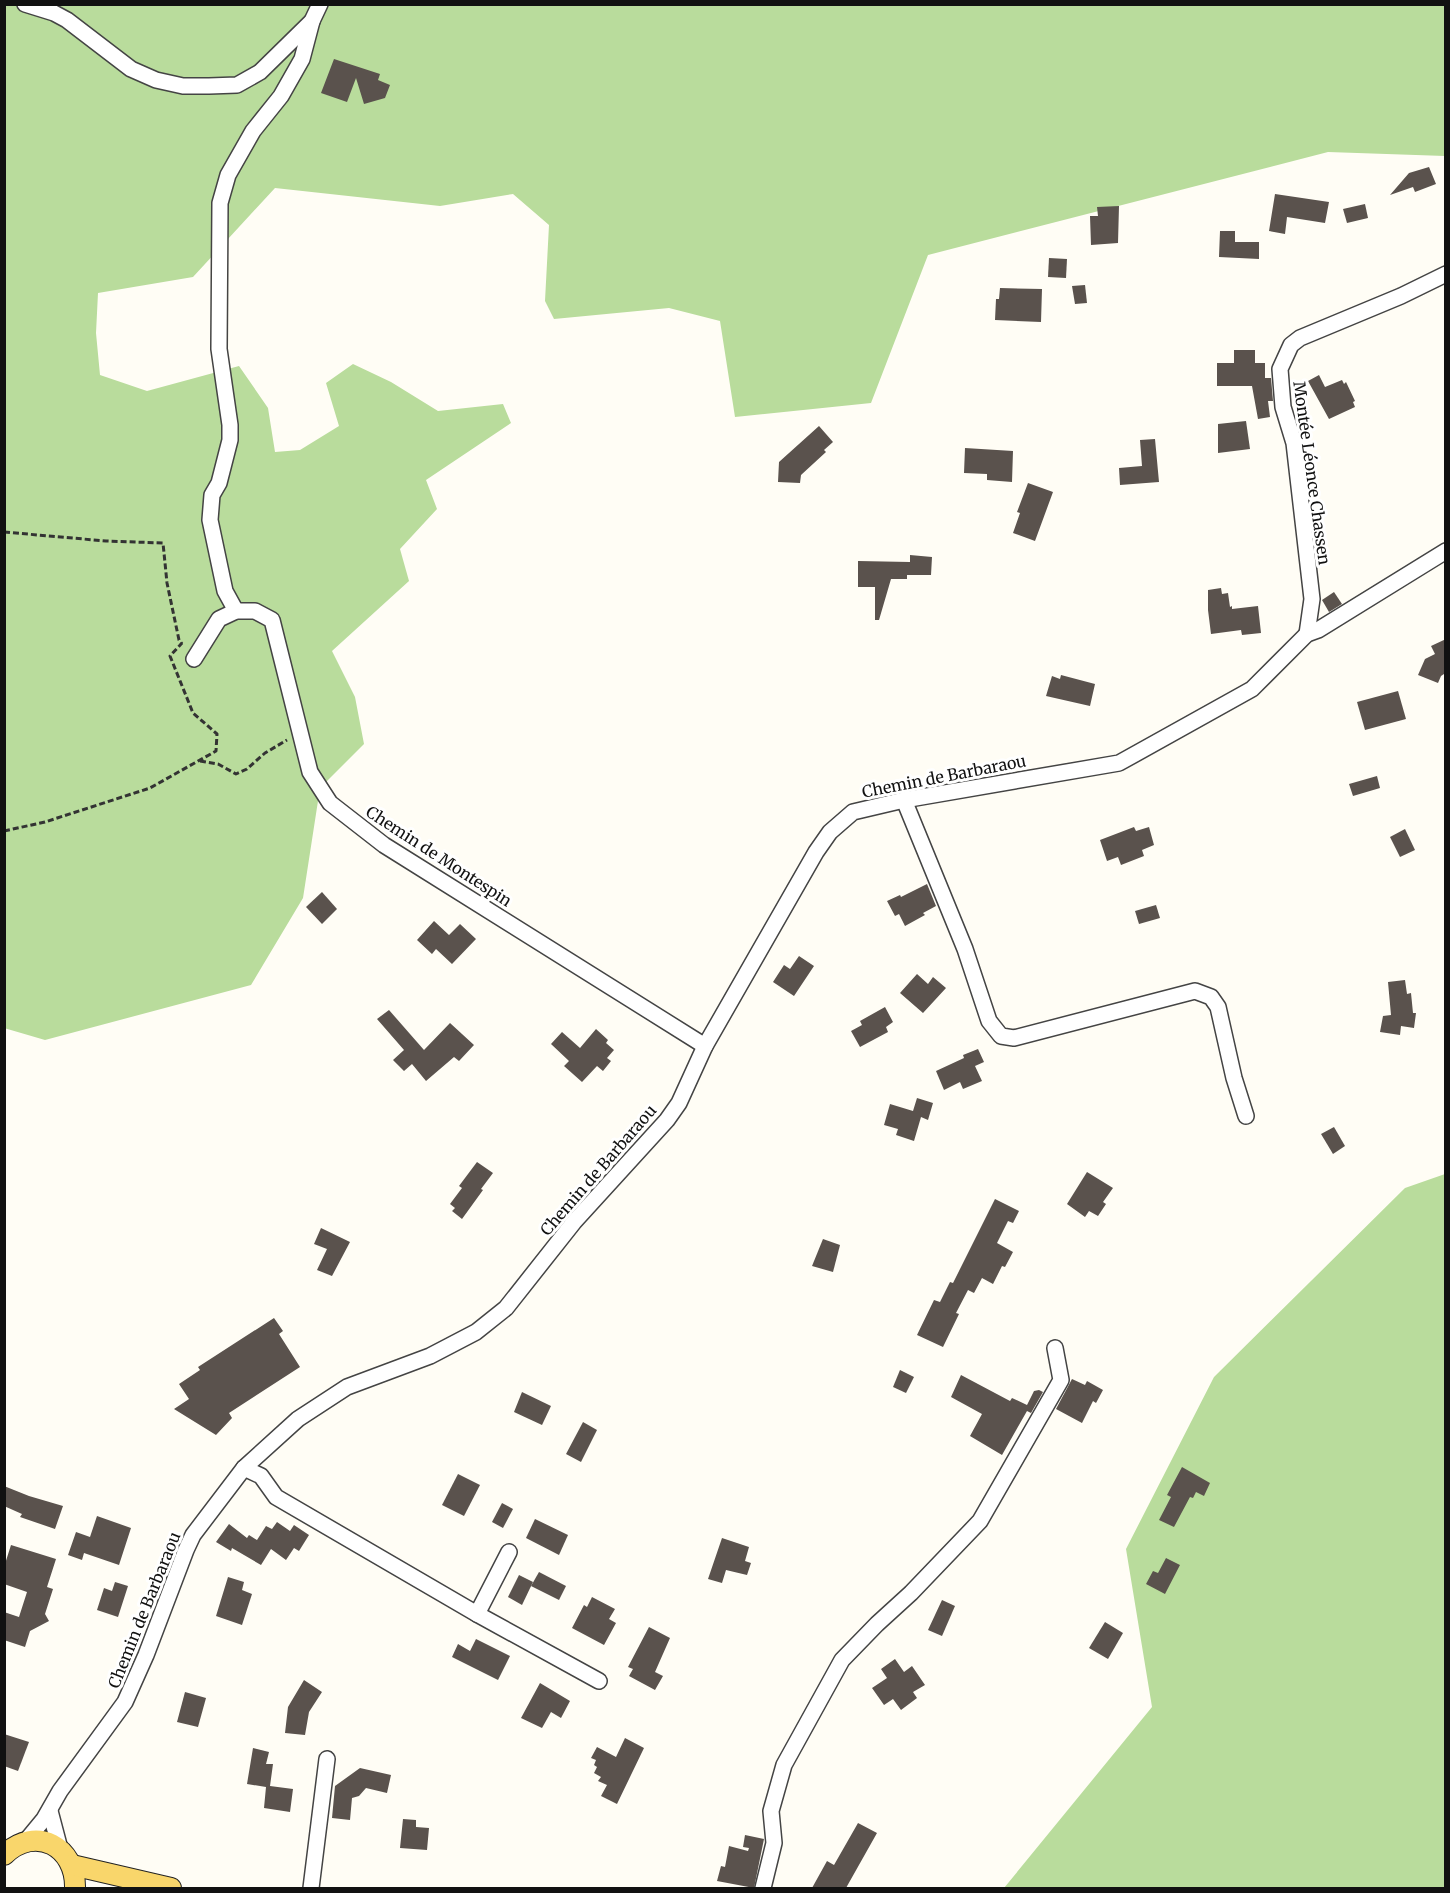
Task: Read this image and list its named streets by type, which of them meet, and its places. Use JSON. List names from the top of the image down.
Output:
{
  "streets": {
    "street": ["Montée Léonce Chassen", "Chemin de Barbaraou", "Chemin de Montespin"]
  },
  "crossings": [
    ["Montée Léonce Chassen", "Chemin de Barbaraou"],
    ["Chemin de Barbaraou", "Chemin de Montespin"]
  ]
}
